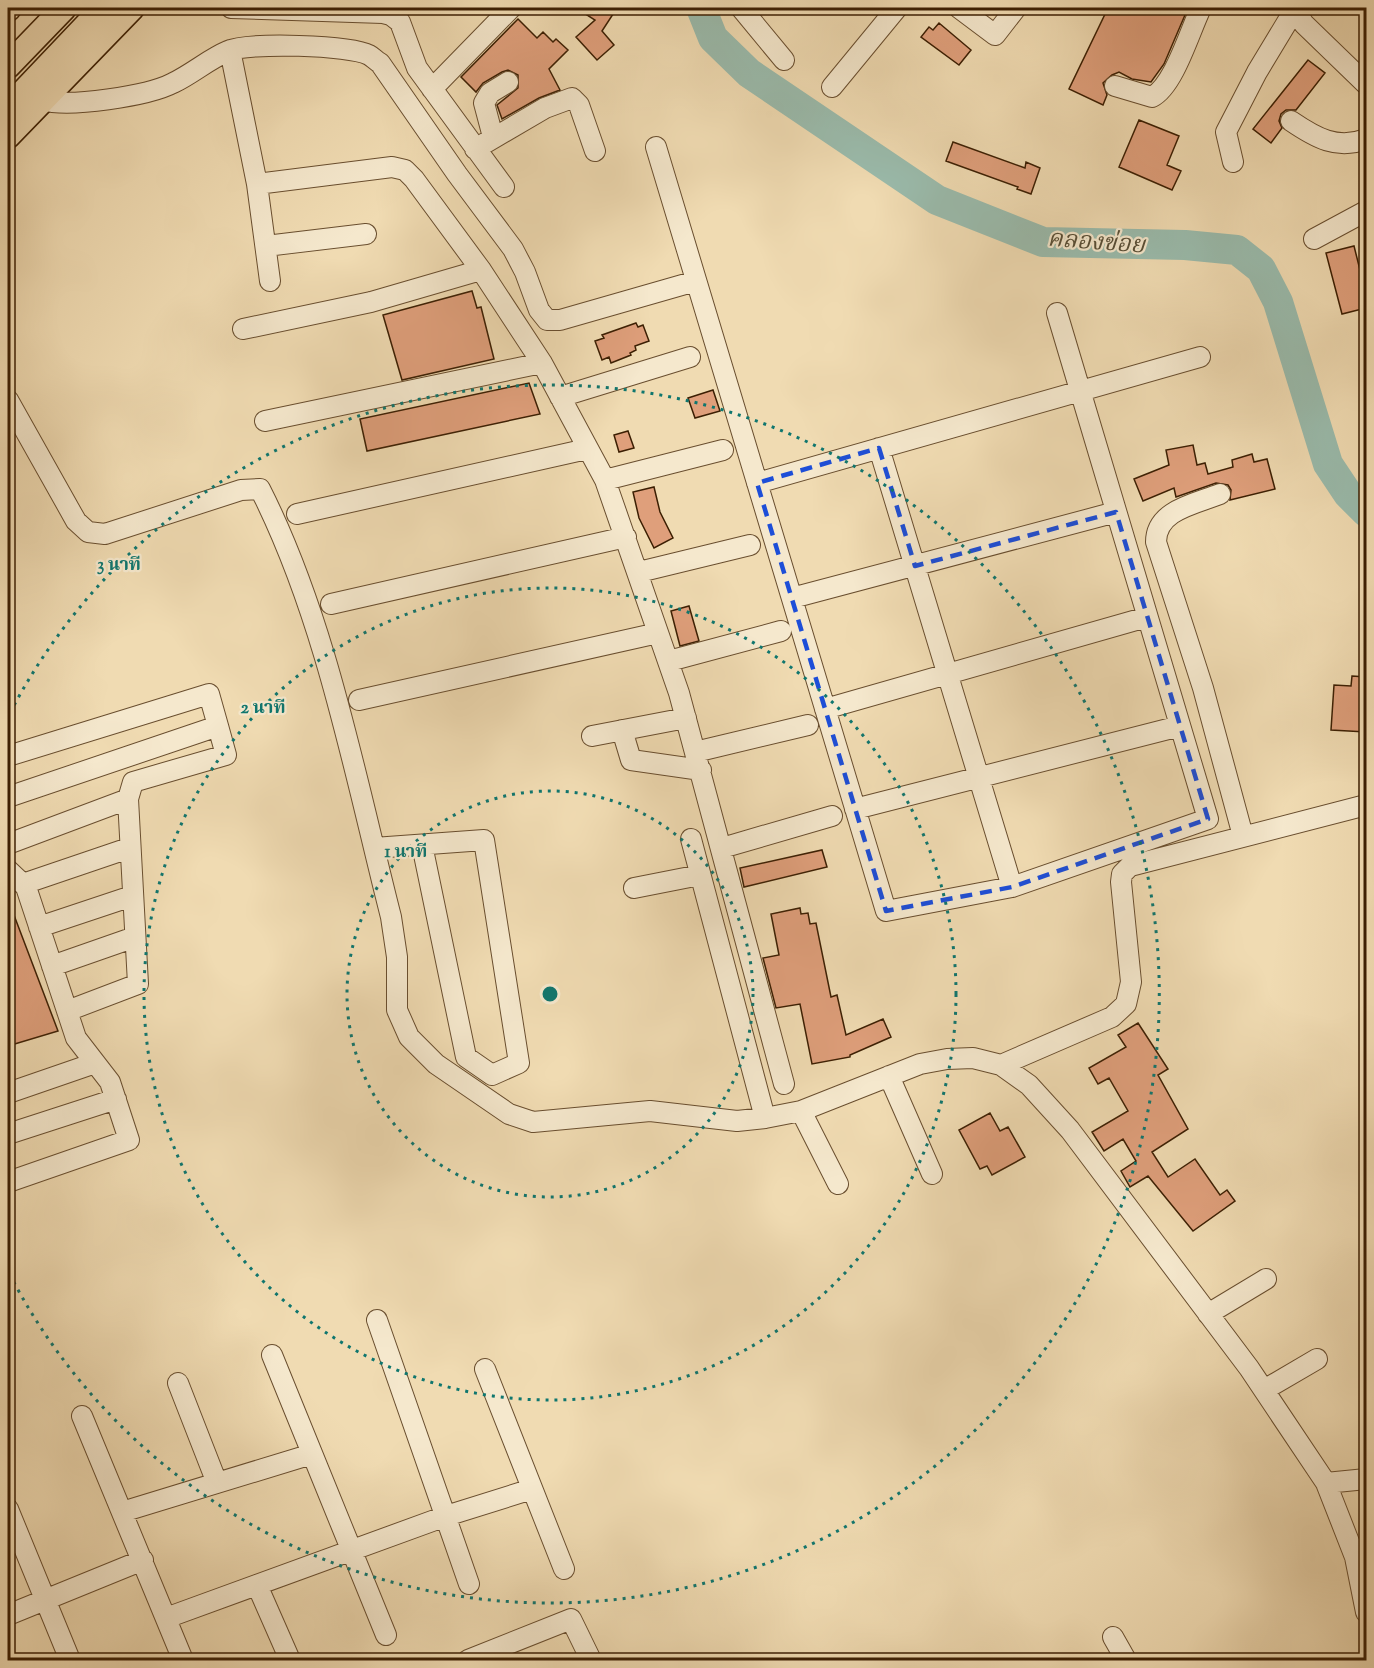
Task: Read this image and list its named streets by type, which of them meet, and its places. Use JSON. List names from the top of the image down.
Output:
{
  "water": ["คลองข่อย"],
  "rings": ["3 นาที", "2 นาที", "1 นาที"]
}
